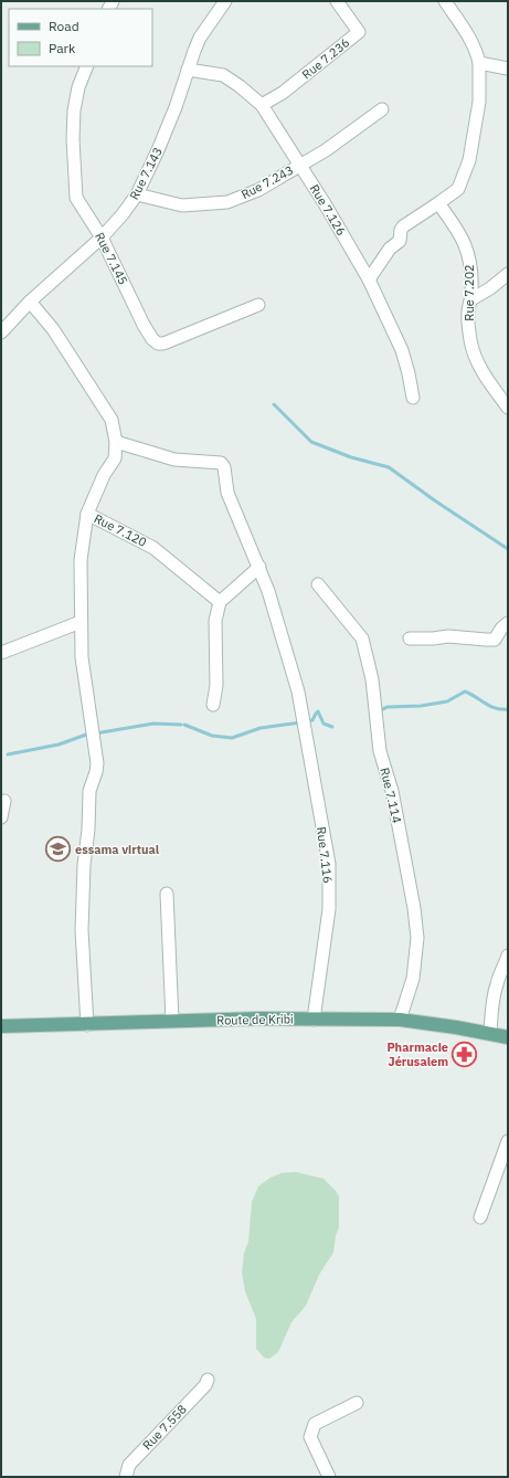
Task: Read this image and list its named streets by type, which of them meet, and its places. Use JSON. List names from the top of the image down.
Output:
{
  "streets": {
    "main road": ["Route de Kribi"],
    "street": [
      "Rue 7.236",
      "Rue 7.143",
      "Rue 7.243",
      "Rue 7.126",
      "Rue 7.145",
      "Rue 7.202",
      "Rue 7.120",
      "Rue 7.114",
      "Rue 7.116",
      "Rue 7.558"
    ]
  },
  "crossings": [
    ["Rue 7.236", "Rue 7.126"],
    ["Rue 7.143", "Rue 7.243"],
    ["Rue 7.143", "Rue 7.126"],
    ["Rue 7.143", "Rue 7.145"],
    ["Rue 7.143", "Rue 7.120"],
    ["Rue 7.243", "Rue 7.126"],
    ["Rue 7.120", "Rue 7.116"],
    ["Rue 7.114", "Route de Kribi"],
    ["Rue 7.116", "Route de Kribi"]
  ],
  "places": {
    "school or university": ["essama virtual"],
    "pharmacy": ["Pharmacie Jérusalem"]
  },
  "legend": ["Road", "Park"]
}
